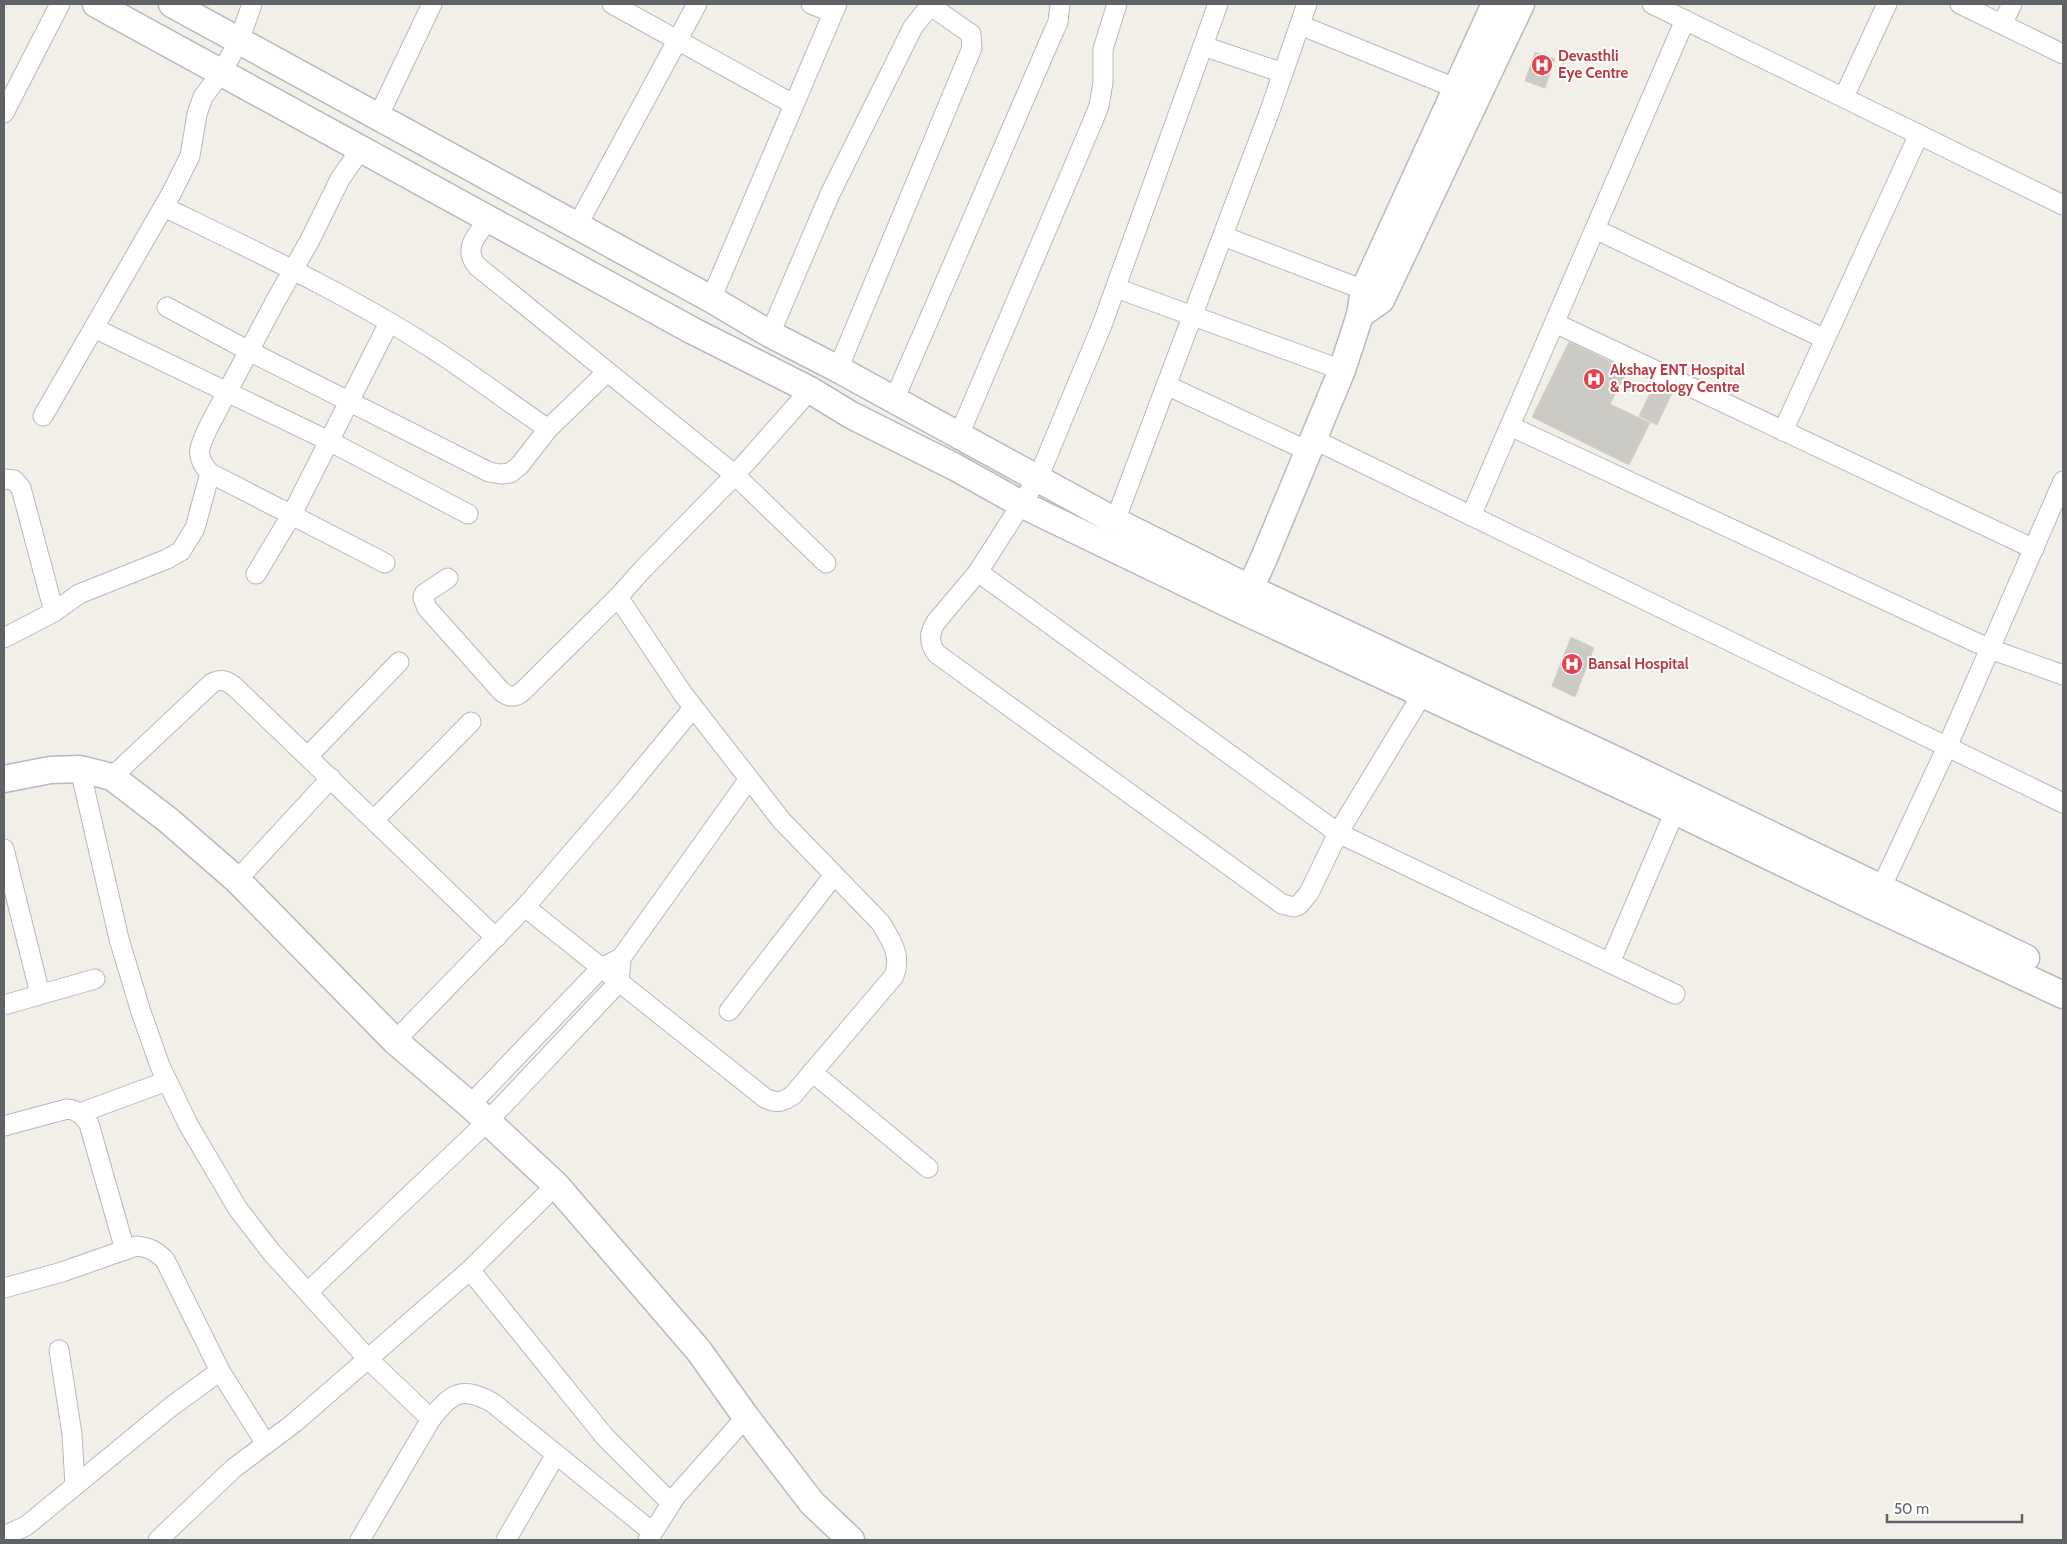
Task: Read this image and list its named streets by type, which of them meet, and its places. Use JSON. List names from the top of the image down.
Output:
{
  "places": {
    "hospital": ["Devasthli Eye Centre", "Akshay ENT Hospital & Proctology Centre", "Bansal Hospital"]
  },
  "scale_bar": "50 m"
}
